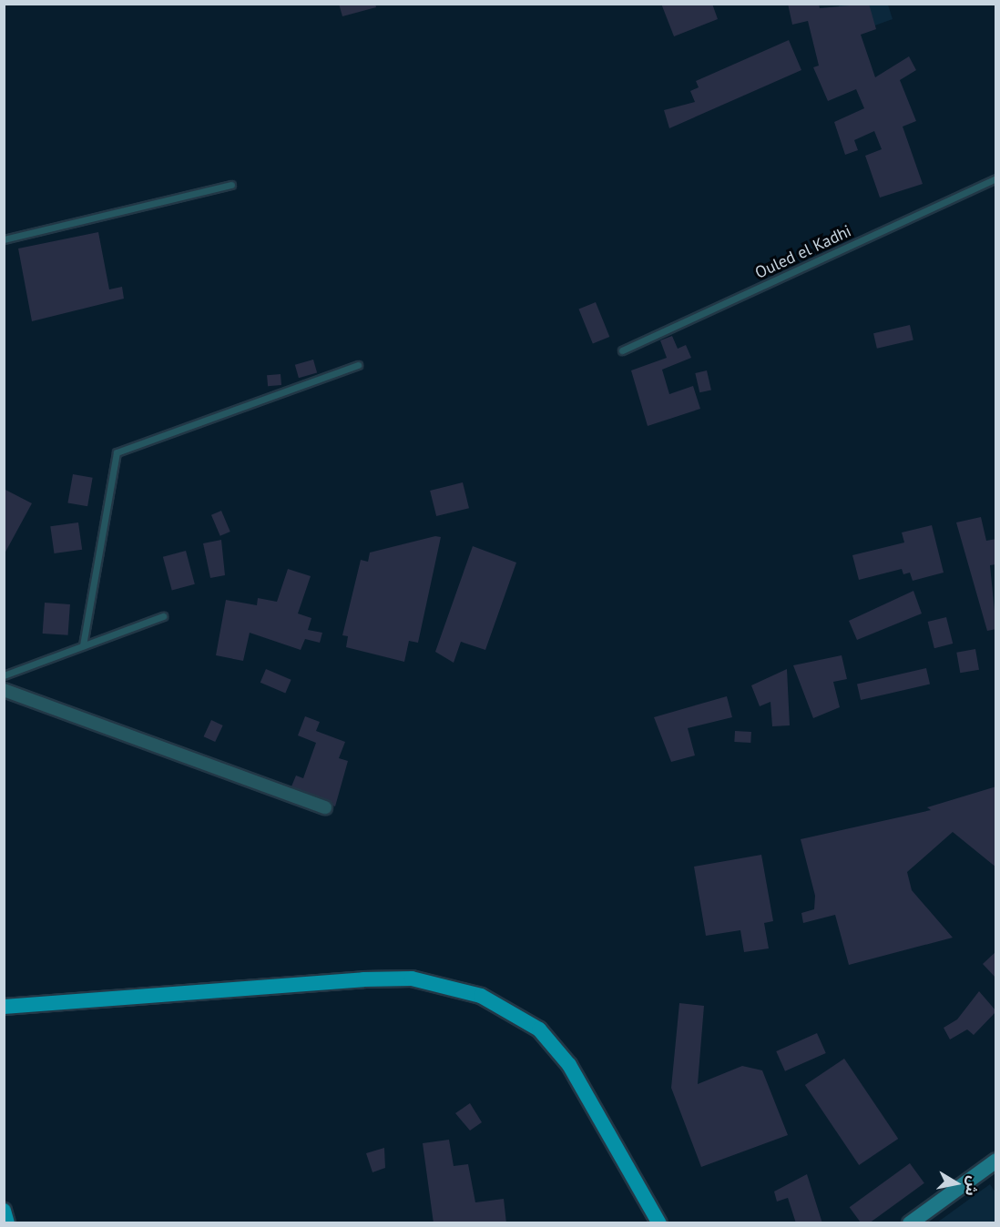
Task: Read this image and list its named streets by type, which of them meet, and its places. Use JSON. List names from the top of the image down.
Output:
{
  "streets": {
    "lane": ["Ouled el Kadhi"]
  },
  "north": "right"
}
